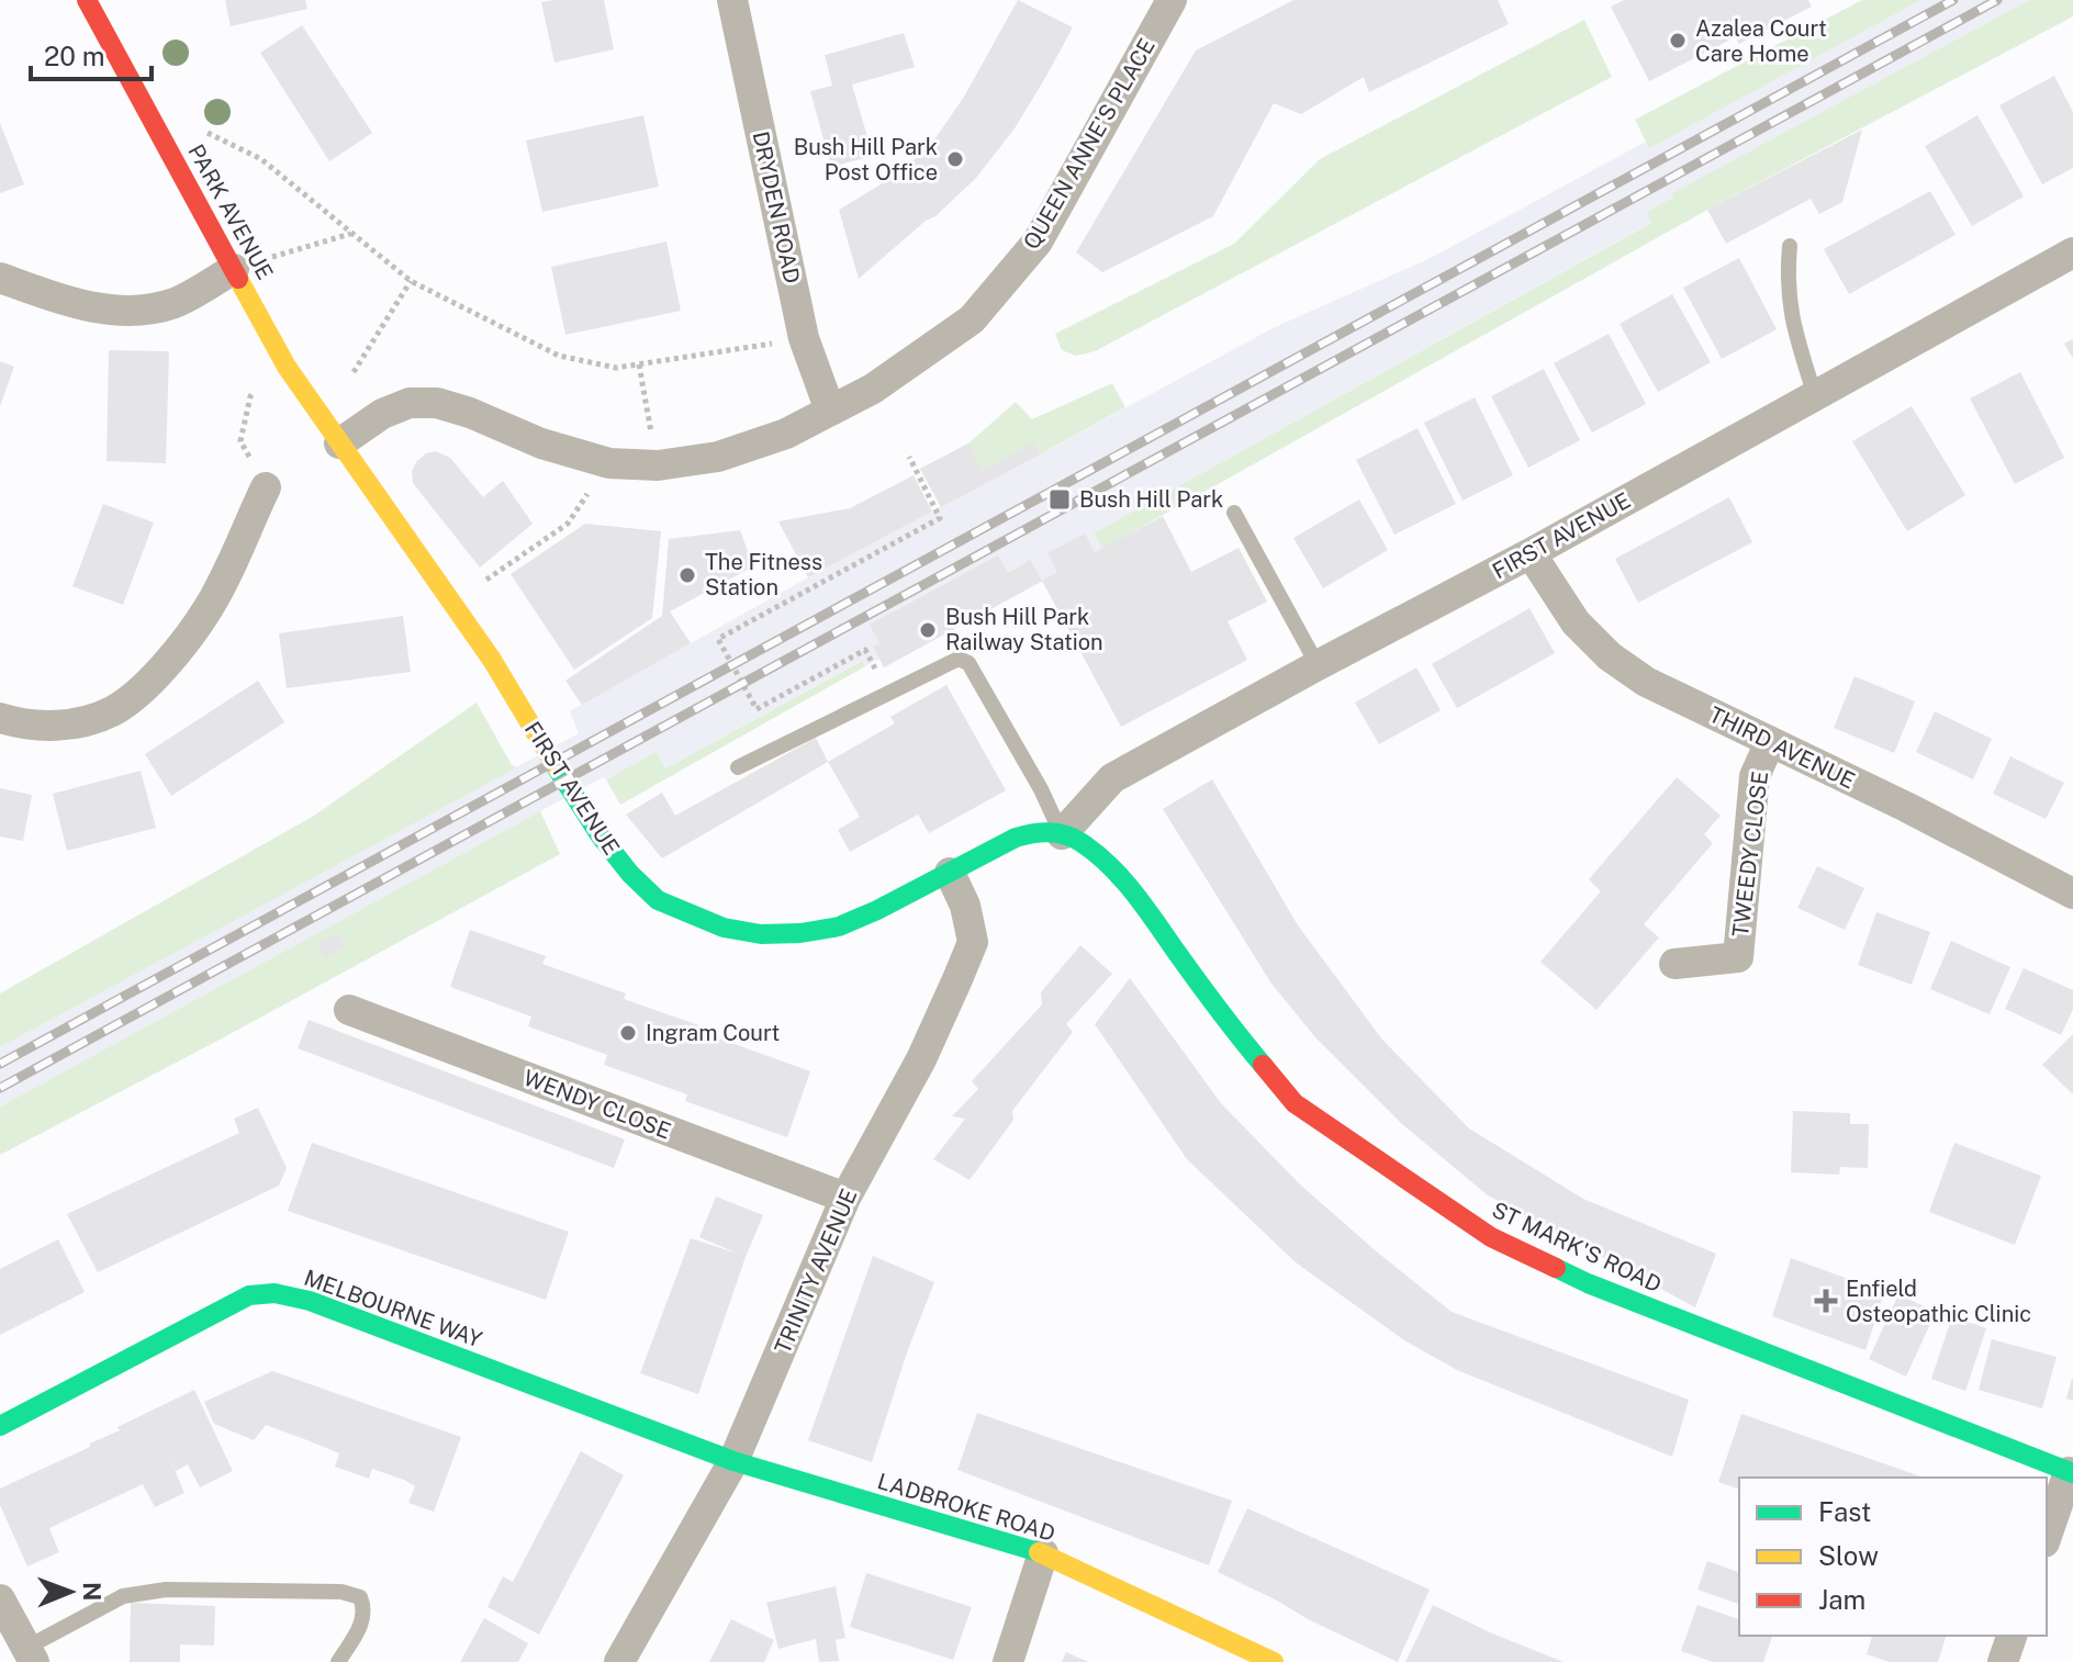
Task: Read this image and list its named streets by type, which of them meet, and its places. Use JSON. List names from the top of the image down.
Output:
{
  "streets": {
    "street": [
      "QUEEN ANNE'S PLACE",
      "DRYDEN ROAD",
      "PARK AVENUE",
      "FIRST AVENUE",
      "THIRD AVENUE",
      "TWEEDY CLOSE",
      "WENDY CLOSE",
      "ST MARK'S ROAD",
      "TRINITY AVENUE",
      "MELBOURNE WAY",
      "LADBROKE ROAD"
    ]
  },
  "crossings": [
    ["QUEEN ANNE'S PLACE", "DRYDEN ROAD"],
    ["QUEEN ANNE'S PLACE", "PARK AVENUE"],
    ["QUEEN ANNE'S PLACE", "FIRST AVENUE"],
    ["PARK AVENUE", "FIRST AVENUE"],
    ["FIRST AVENUE", "THIRD AVENUE"],
    ["FIRST AVENUE", "ST MARK'S ROAD"],
    ["FIRST AVENUE", "TRINITY AVENUE"],
    ["THIRD AVENUE", "TWEEDY CLOSE"],
    ["WENDY CLOSE", "TRINITY AVENUE"],
    ["TRINITY AVENUE", "MELBOURNE WAY"],
    ["TRINITY AVENUE", "LADBROKE ROAD"],
    ["MELBOURNE WAY", "LADBROKE ROAD"]
  ],
  "places": {
    "other": [
      "Azalea Court Care Home",
      "Bush Hill Park Post Office",
      "The Fitness Station",
      "Bush Hill Park Railway Station",
      "Ingram Court"
    ],
    "transit": ["Bush Hill Park"],
    "health": ["Enfield Osteopathic Clinic"]
  },
  "legend": ["Fast", "Slow", "Jam"],
  "scale_bar": "20 m",
  "north": "right"
}
